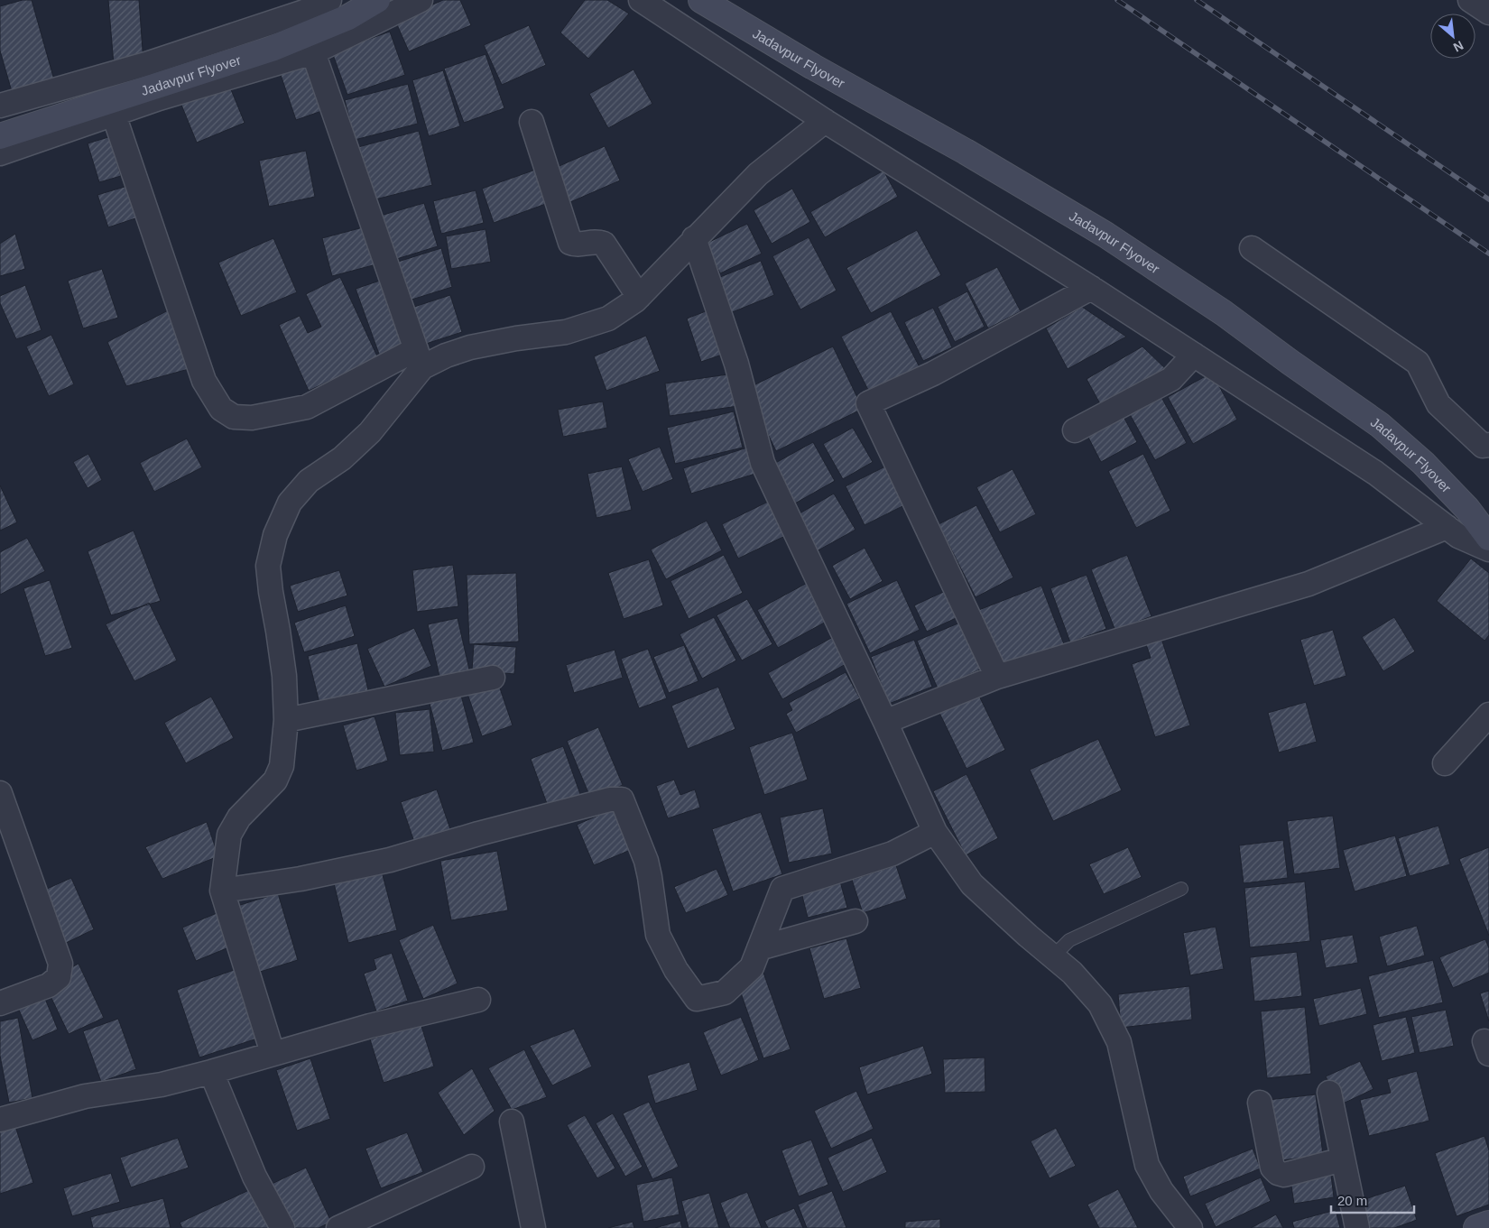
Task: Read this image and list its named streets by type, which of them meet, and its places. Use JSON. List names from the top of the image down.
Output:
{
  "streets": {
    "main road": ["Jadavpur Flyover"]
  },
  "scale_bar": "20 m",
  "north": "bottom right"
}
